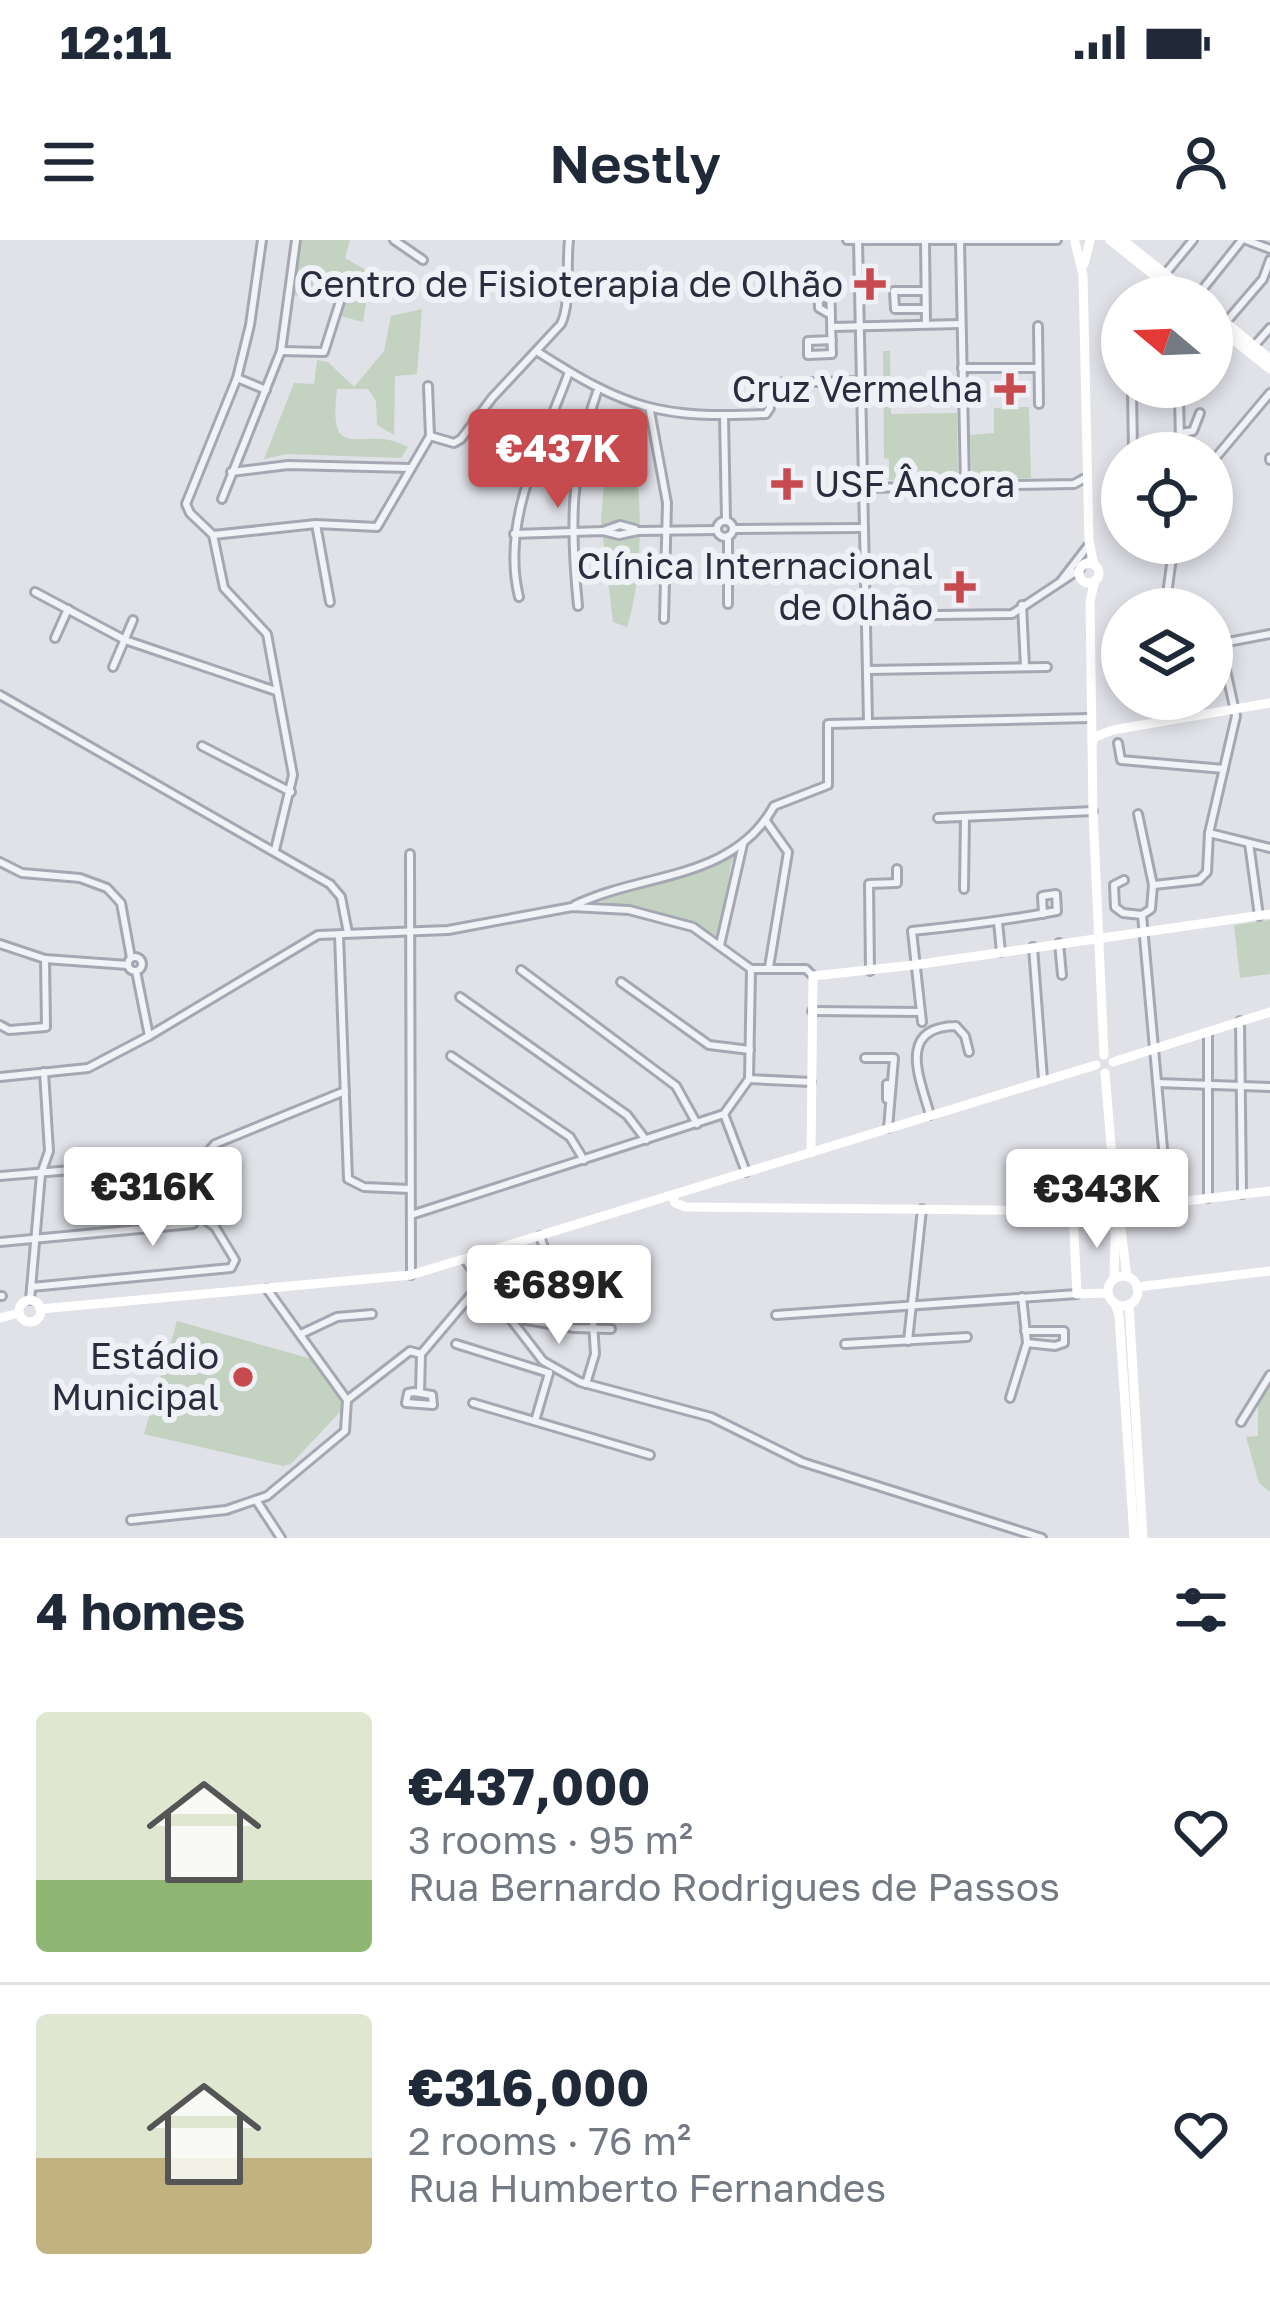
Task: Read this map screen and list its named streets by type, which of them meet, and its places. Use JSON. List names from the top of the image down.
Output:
{
  "places": {
    "health": [
      "Centro de Fisioterapia de Olhão",
      "Cruz Vermelha",
      "USF Âncora",
      "Clínica Internacional de Olhão"
    ],
    "other": ["Estádio Municipal"]
  },
  "north": "left",
  "page": {
    "status": "12:11",
    "header": "Nestly",
    "price": [
      "€437K",
      "€316K",
      "€343K",
      "€689K"
    ],
    "heading": "4 homes",
    "list": [
      {
        "name": "€437,000",
        "note": "3 rooms · 95 m² · Rua Bernardo Rodrigues de Passos"
      },
      {
        "name": "€316,000",
        "note": "2 rooms · 76 m² · Rua Humberto Fernandes"
      }
    ]
  }
}
